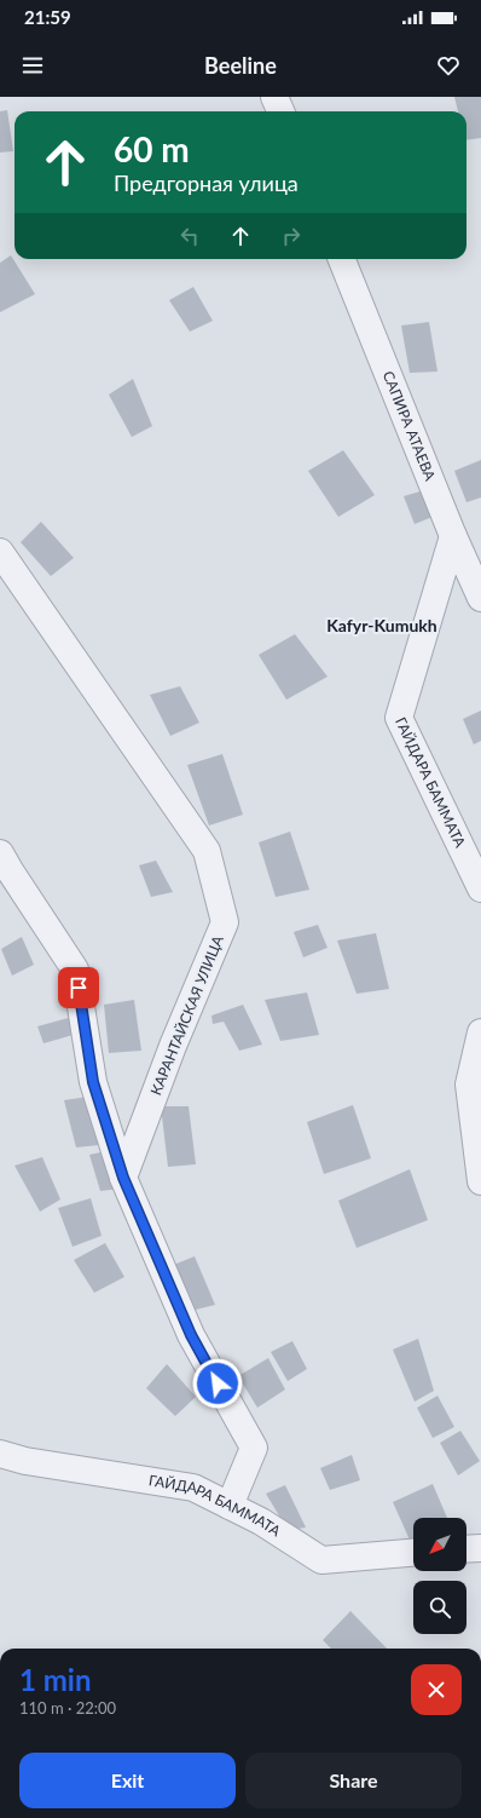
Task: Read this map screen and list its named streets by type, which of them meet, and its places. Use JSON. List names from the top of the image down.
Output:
{
  "streets": {
    "street": ["САПИРА АТАЕВА", "ГАЙДАРА БАММАТА", "КАРАНТАЙСКАЯ УЛИЦА"]
  },
  "crossings": [
    ["САПИРА АТАЕВА", "ГАЙДАРА БАММАТА"]
  ],
  "districts": ["Kafyr-Kumukh"],
  "north": "bottom left",
  "page": {
    "status": "21:59",
    "header": "Beeline",
    "turn": ["60 m", "Предгорная улица"],
    "heading": ["1 min", "110 m · 22:00"],
    "buttons": ["Exit", "Share"]
  }
}
